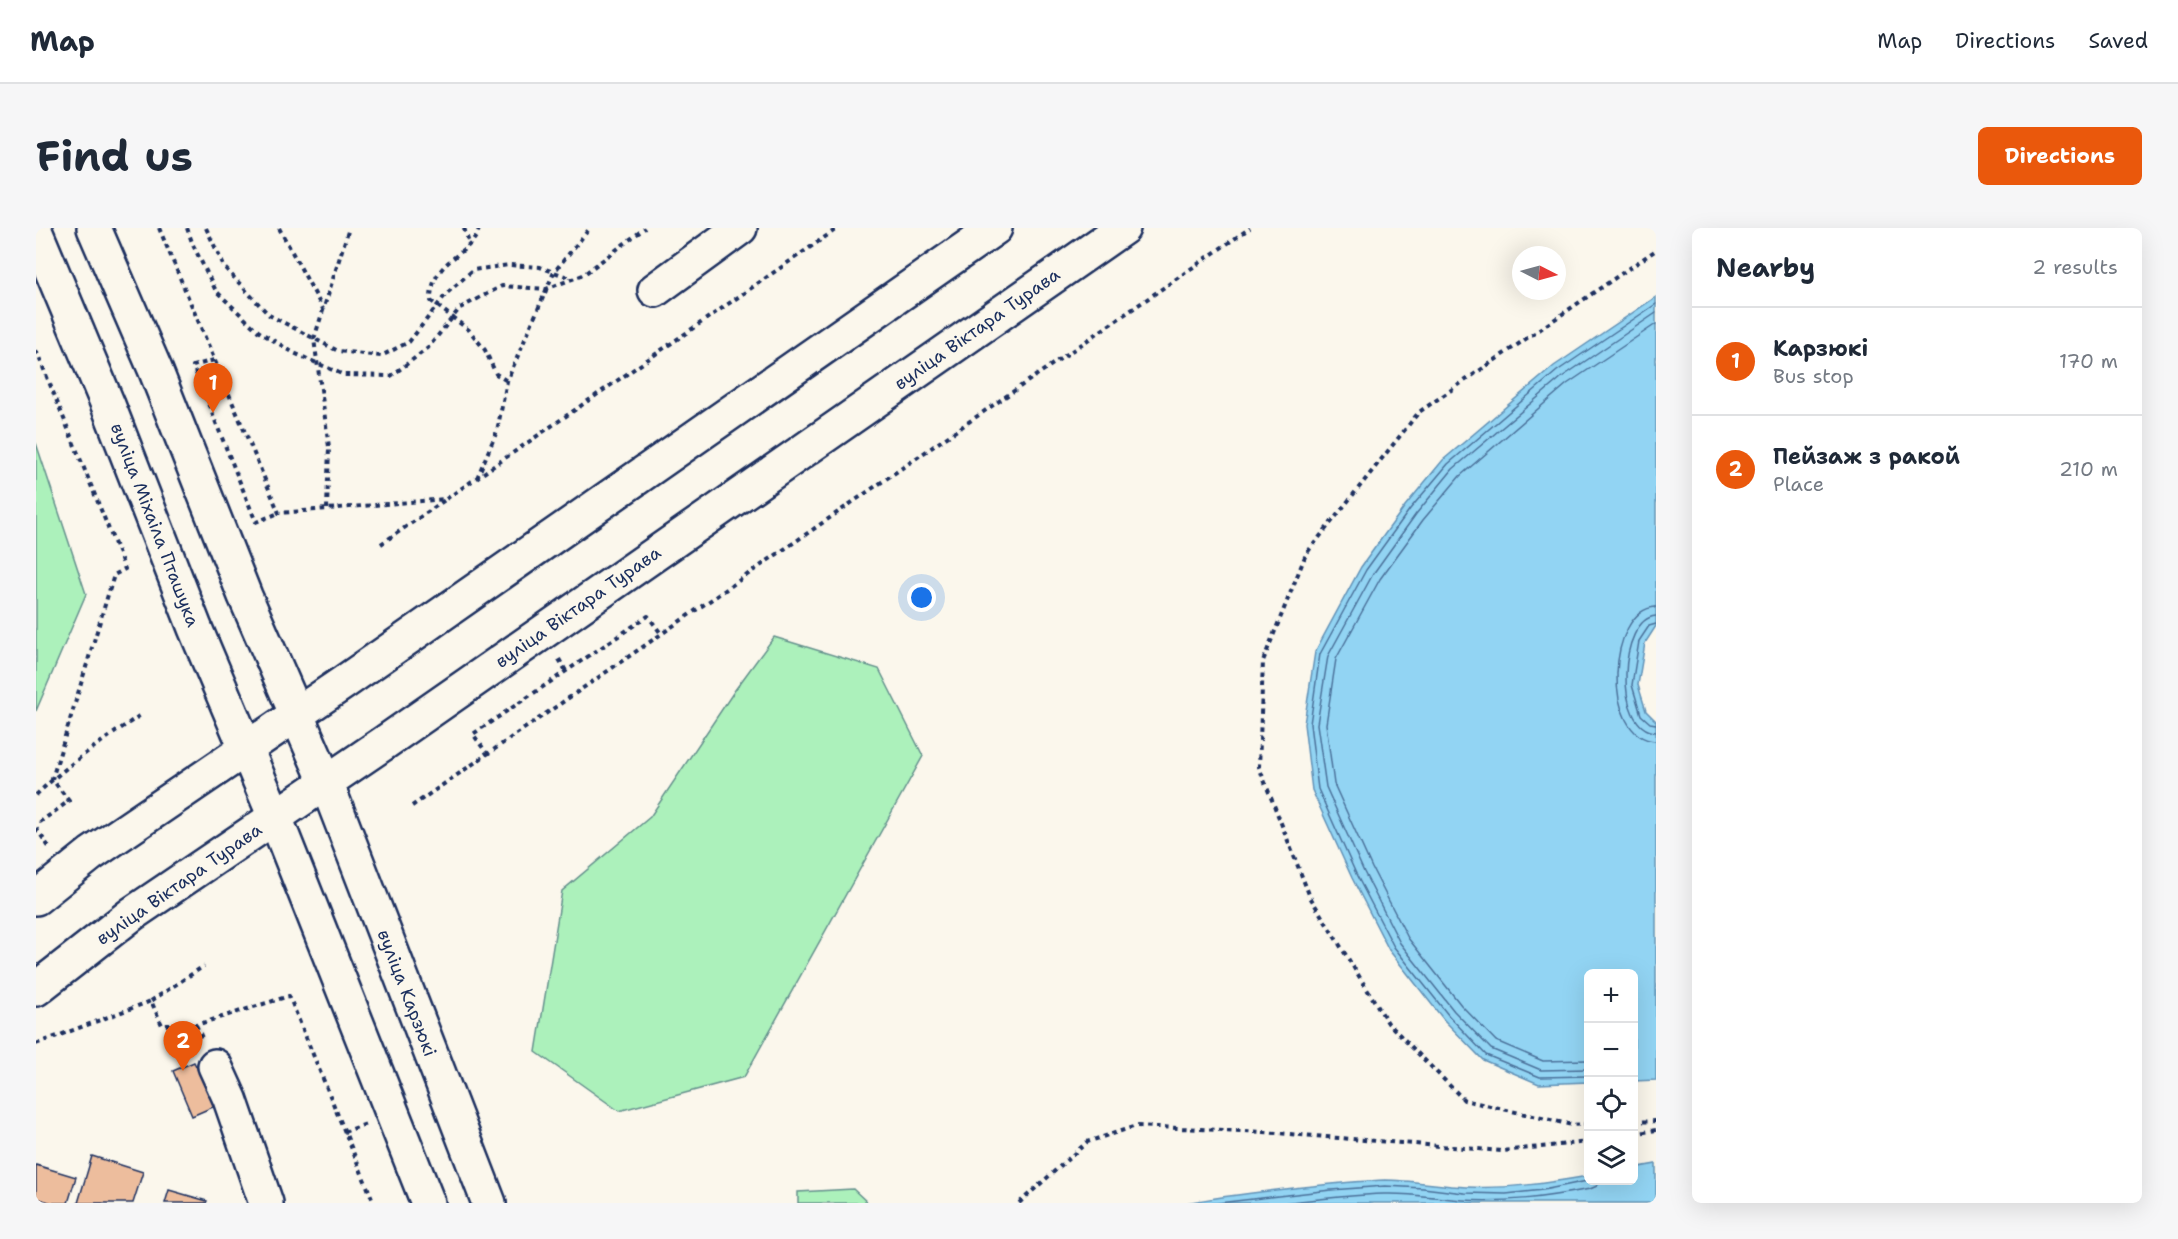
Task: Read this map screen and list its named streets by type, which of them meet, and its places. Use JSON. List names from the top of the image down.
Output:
{
  "streets": {
    "main road": ["вуліца Віктара Турава", "вуліца Міхаіла Пташука", "вуліца Карзюкі"]
  },
  "crossings": [
    ["вуліца Віктара Турава", "вуліца Міхаіла Пташука"],
    ["вуліца Віктара Турава", "вуліца Карзюкі"]
  ],
  "north": "right",
  "page": {
    "header": "Map",
    "nav": ["Map", "Directions", "Saved"],
    "buttons": "Directions",
    "title": "Find us",
    "heading": ["Nearby", "2 results"],
    "list": [
      {
        "mark": "1",
        "name": "Карзюкі",
        "note": "Bus stop",
        "value": "170 m"
      },
      {
        "mark": "2",
        "name": "Пейзаж з ракой",
        "note": "Place",
        "value": "210 m"
      }
    ],
    "pins": ["1", "2"],
    "map_buttons": ["+", "−"]
  }
}
